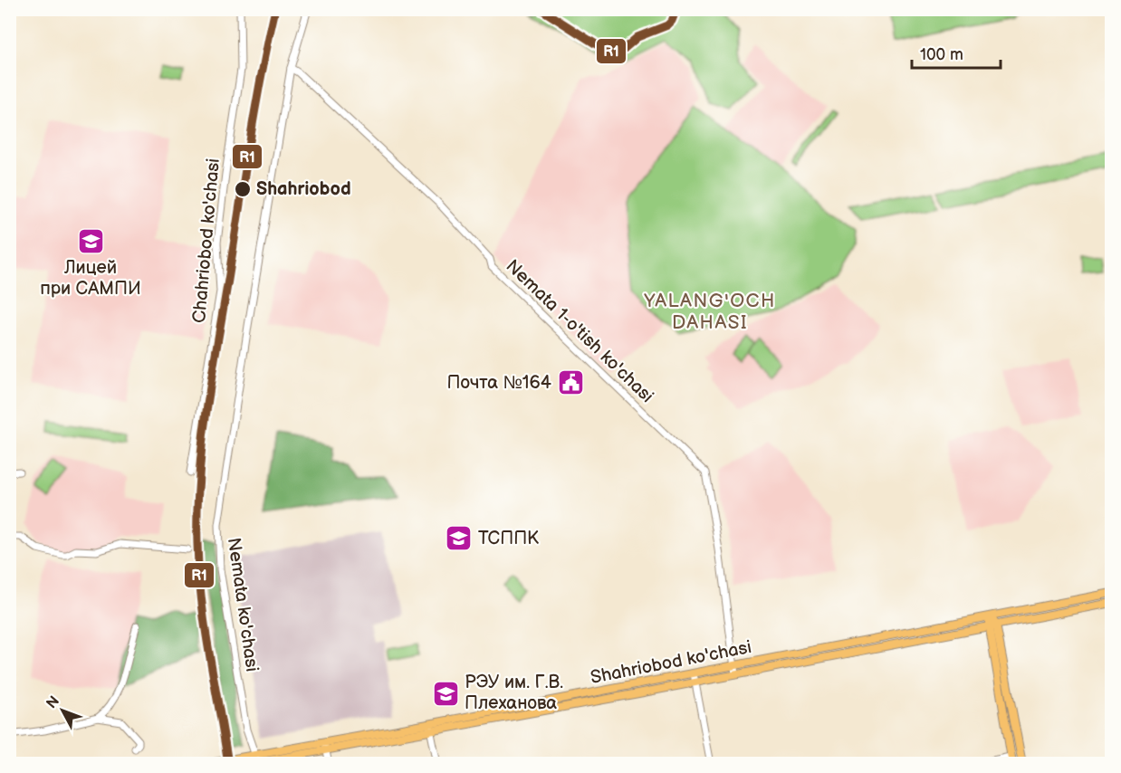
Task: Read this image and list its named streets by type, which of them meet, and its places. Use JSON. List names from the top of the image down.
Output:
{
  "streets": {
    "main road": ["Shahriobod ko'chasi"],
    "street": ["Chahriobod ko'chasi", "Nemata 1-o'tish ko'chasi", "Nemata ko'chasi"]
  },
  "crossings": [
    ["Nemata 1-o'tish ko'chasi", "Nemata ko'chasi"],
    ["Nemata 1-o'tish ko'chasi", "Shahriobod ko'chasi"],
    ["Nemata ko'chasi", "Shahriobod ko'chasi"]
  ],
  "districts": ["YALANG'OCH DAHASI"],
  "places": {
    "other": ["Shahriobod"],
    "school or university": ["Лицей при САМПИ", "ТСППК", "РЭУ им. Г.В. Плеханова"],
    "public building": ["Почта №164"]
  },
  "lines": ["transit line R1"],
  "scale_bar": "100 m",
  "north": "top left"
}
